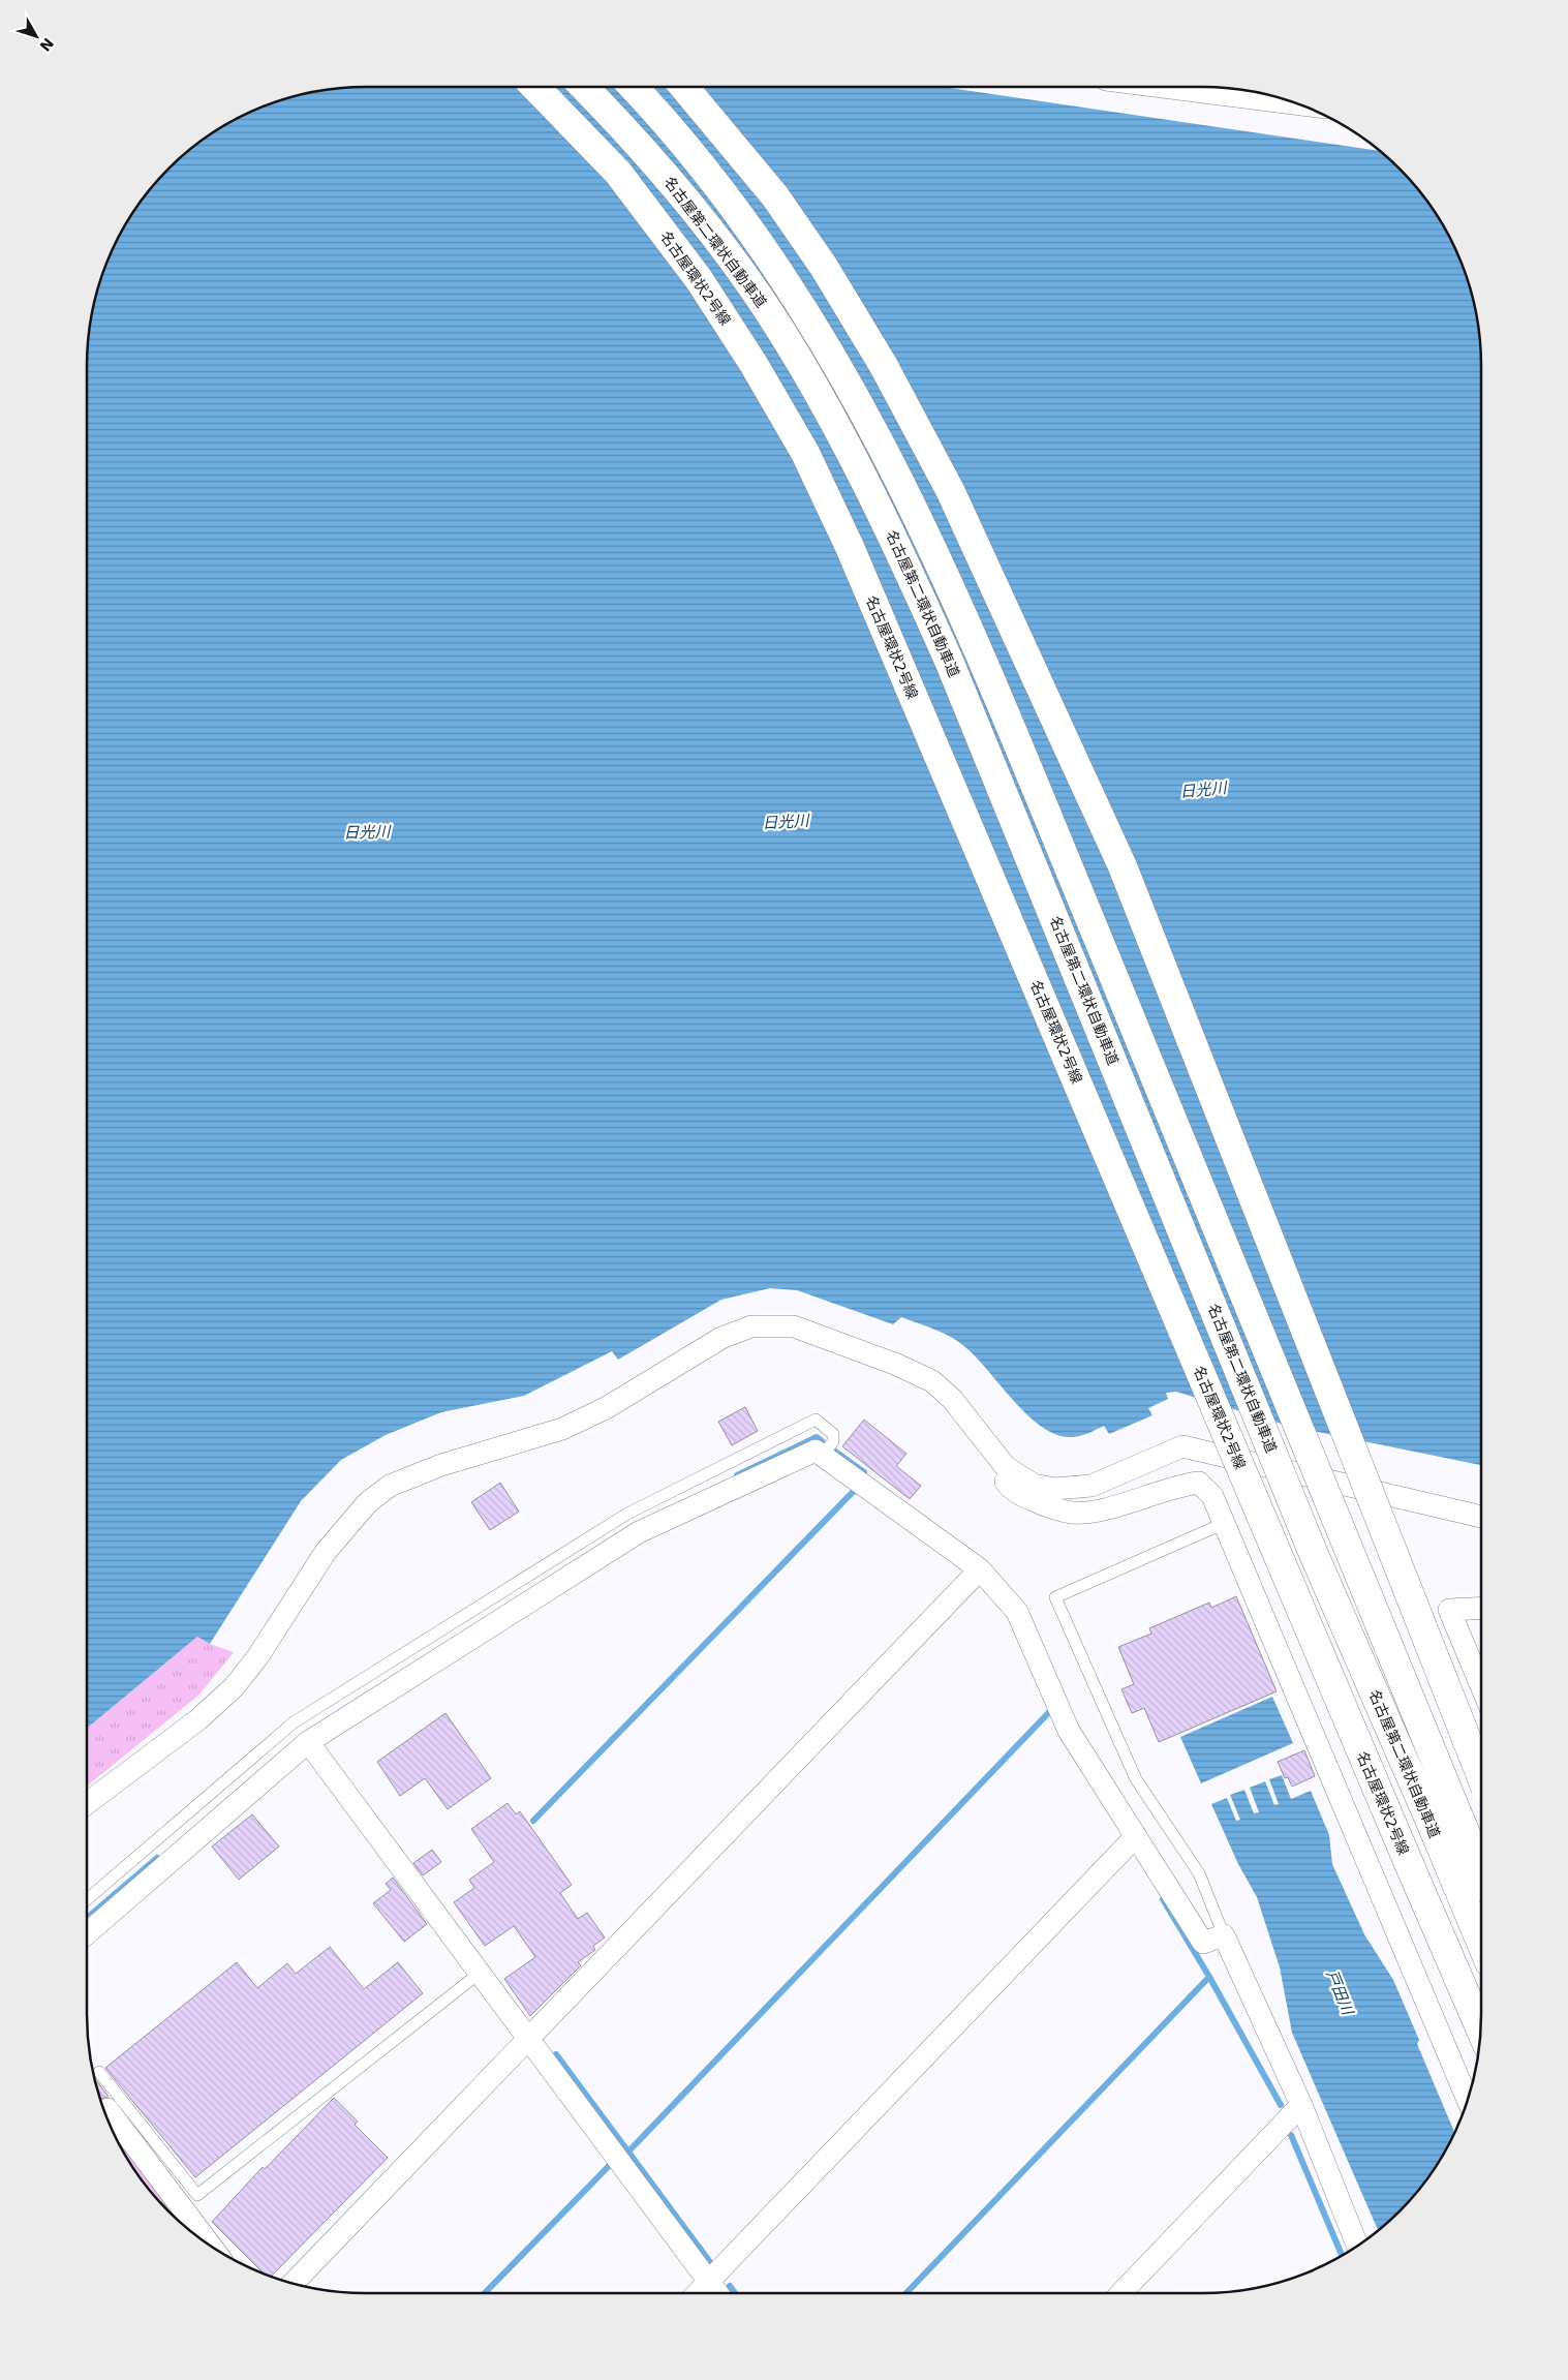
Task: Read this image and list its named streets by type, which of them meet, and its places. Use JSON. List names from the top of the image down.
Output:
{
  "streets": {
    "highway": ["名古屋第二環状自動車道", "名古屋環状2号線"]
  },
  "water": ["日光川", "戸田川"],
  "north": "bottom right"
}
